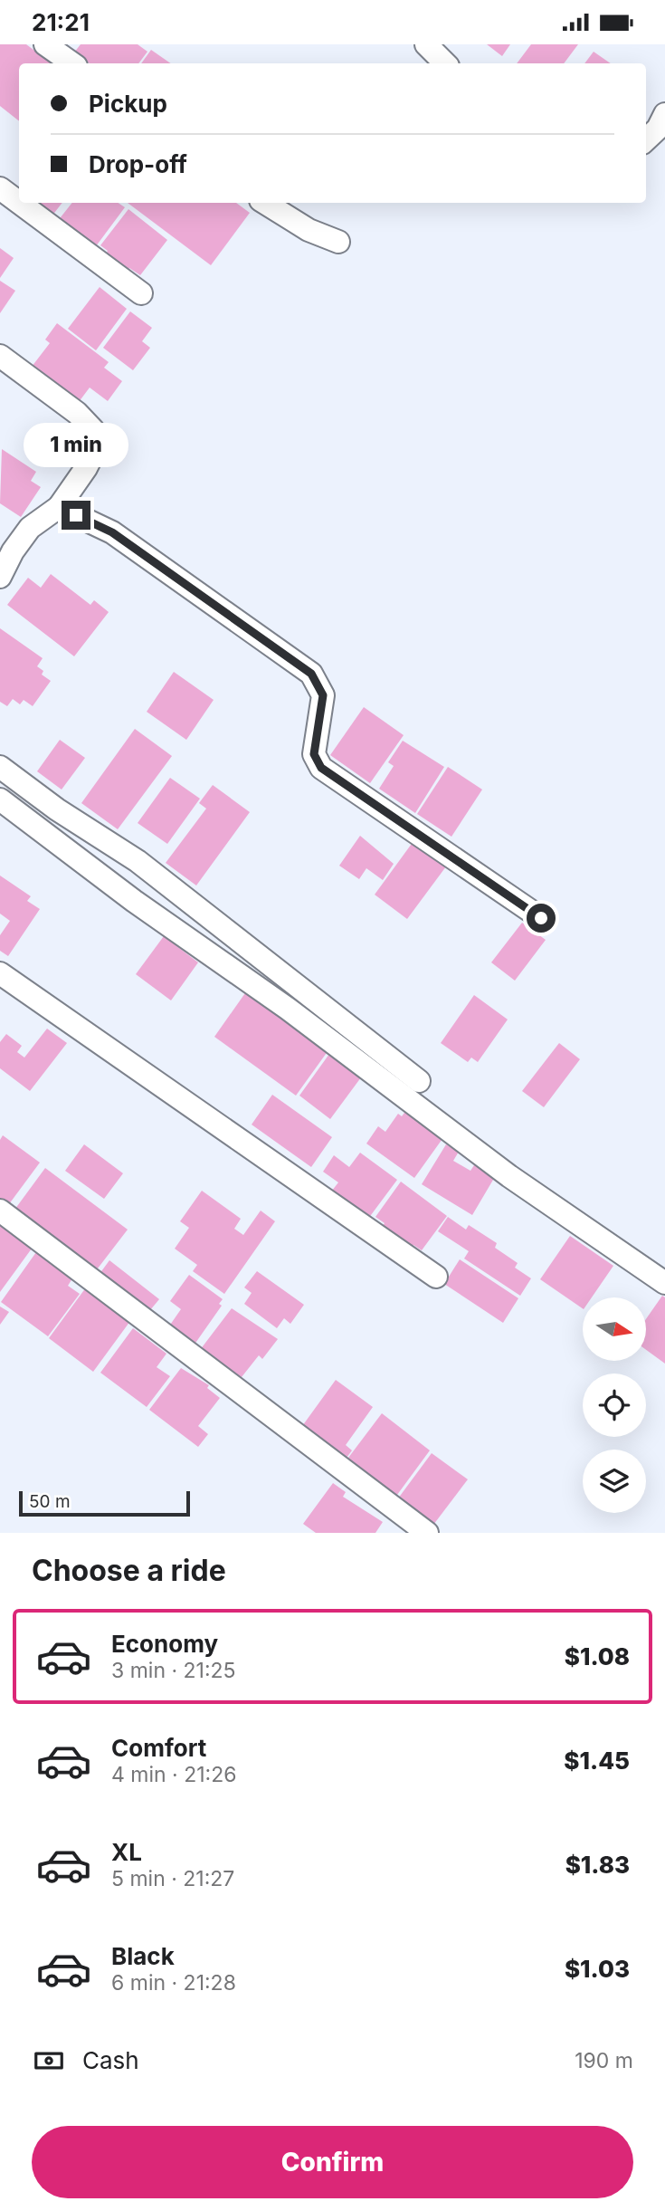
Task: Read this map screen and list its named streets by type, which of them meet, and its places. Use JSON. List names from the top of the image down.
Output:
{
  "scale_bar": "50 m",
  "north": "right",
  "page": {
    "status": "21:21",
    "banner": ["Pickup", "Drop-off"],
    "bubble": "1 min",
    "scale": "50 m",
    "heading": "Choose a ride",
    "list": [
      {
        "name": "Economy",
        "note": "3 min · 21:25",
        "value": "$1.08"
      },
      {
        "name": "Comfort",
        "note": "4 min · 21:26",
        "value": "$1.45"
      },
      {
        "name": "XL",
        "note": "5 min · 21:27",
        "value": "$1.83"
      },
      {
        "name": "Black",
        "note": "6 min · 21:28",
        "value": "$1.03"
      }
    ],
    "pay": ["Cash", "190 m"],
    "buttons": "Confirm"
  }
}
